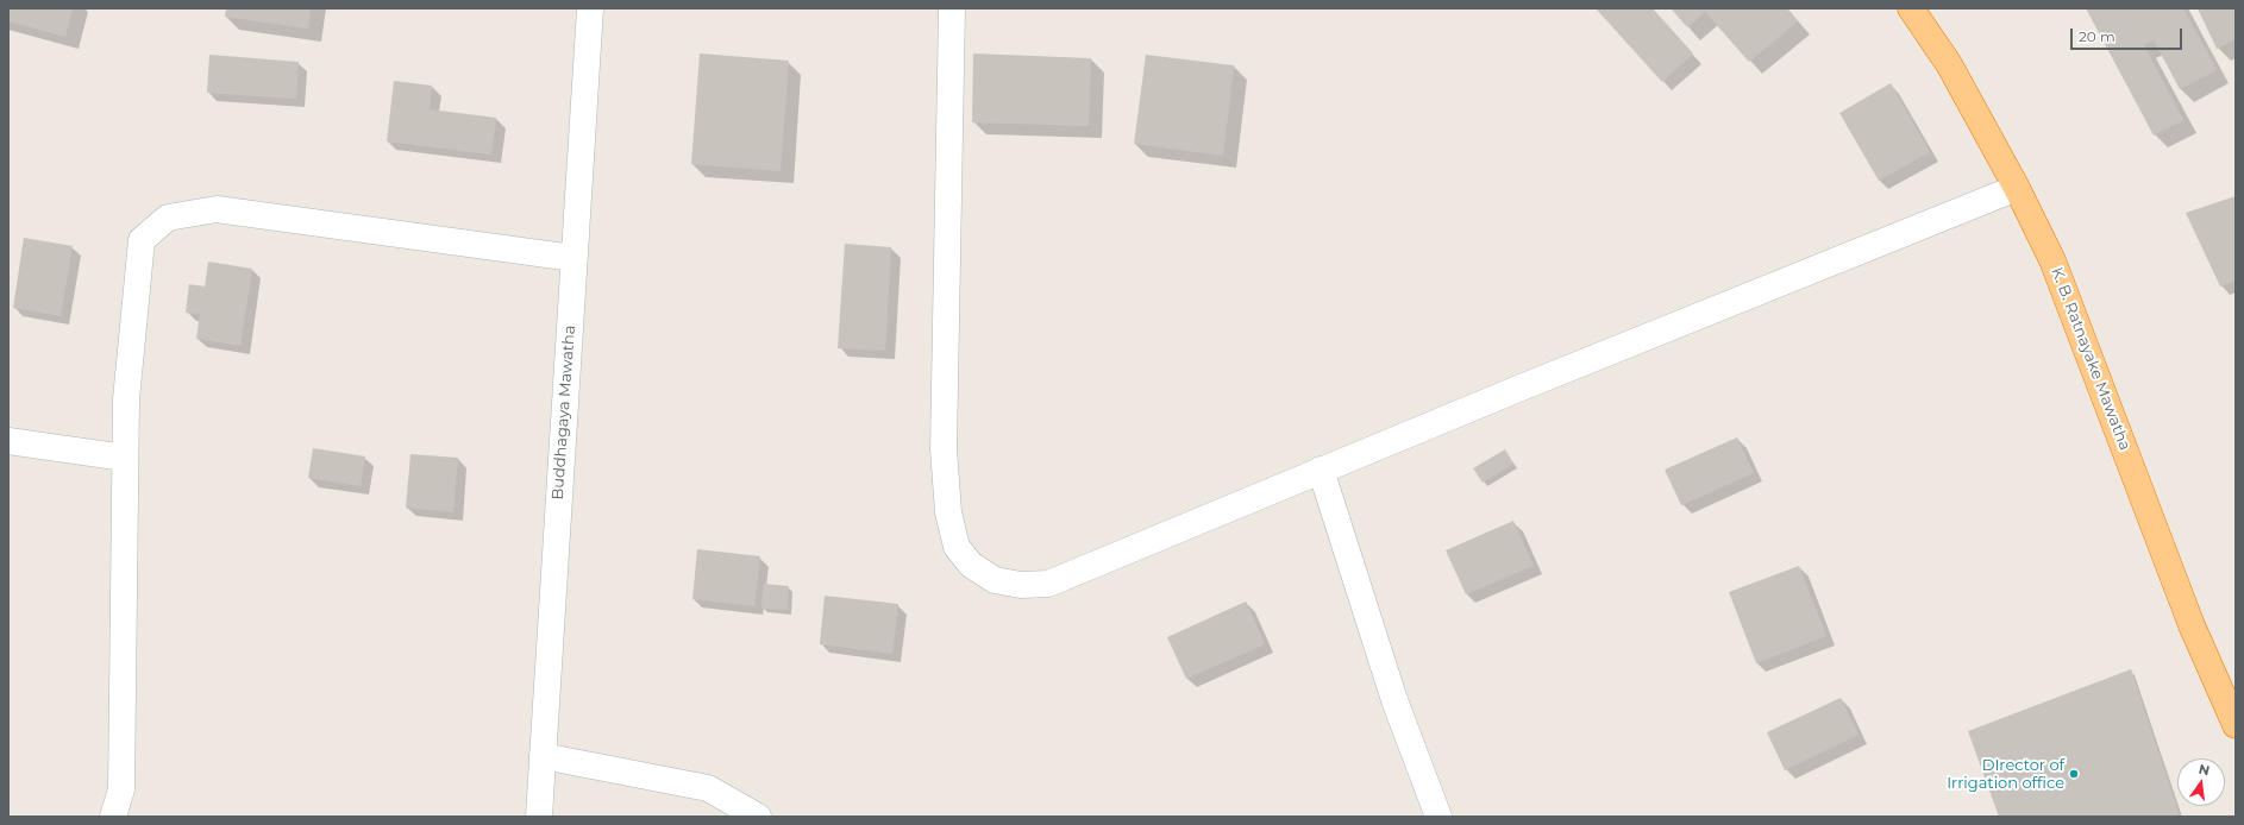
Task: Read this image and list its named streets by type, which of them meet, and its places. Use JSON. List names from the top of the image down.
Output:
{
  "streets": {
    "highway": ["K. B. Ratnayake Mawatha"],
    "street": ["Buddhagaya Mawatha"]
  },
  "places": ["DIrector of Irrigation office"],
  "scale_bar": "20 m",
  "north": "top"
}
